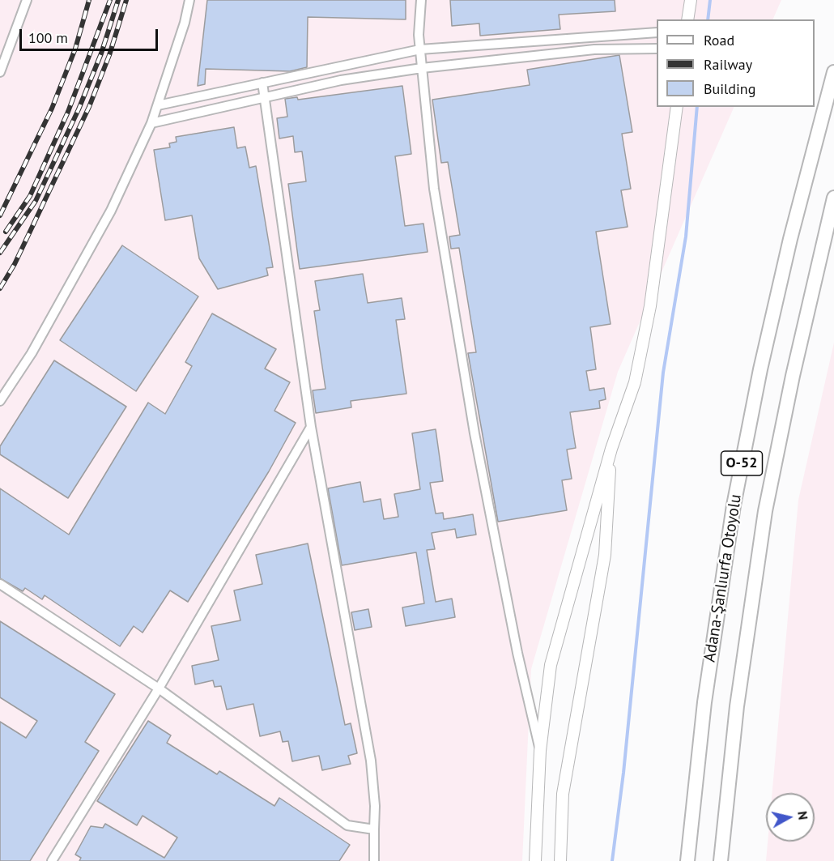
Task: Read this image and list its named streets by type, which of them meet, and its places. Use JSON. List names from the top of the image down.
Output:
{
  "streets": {
    "highway": ["O-52", "Adana-Şanlıurfa Otoyolu"]
  },
  "legend": ["Road", "Railway", "Building"],
  "scale_bar": "100 m",
  "north": "right"
}
